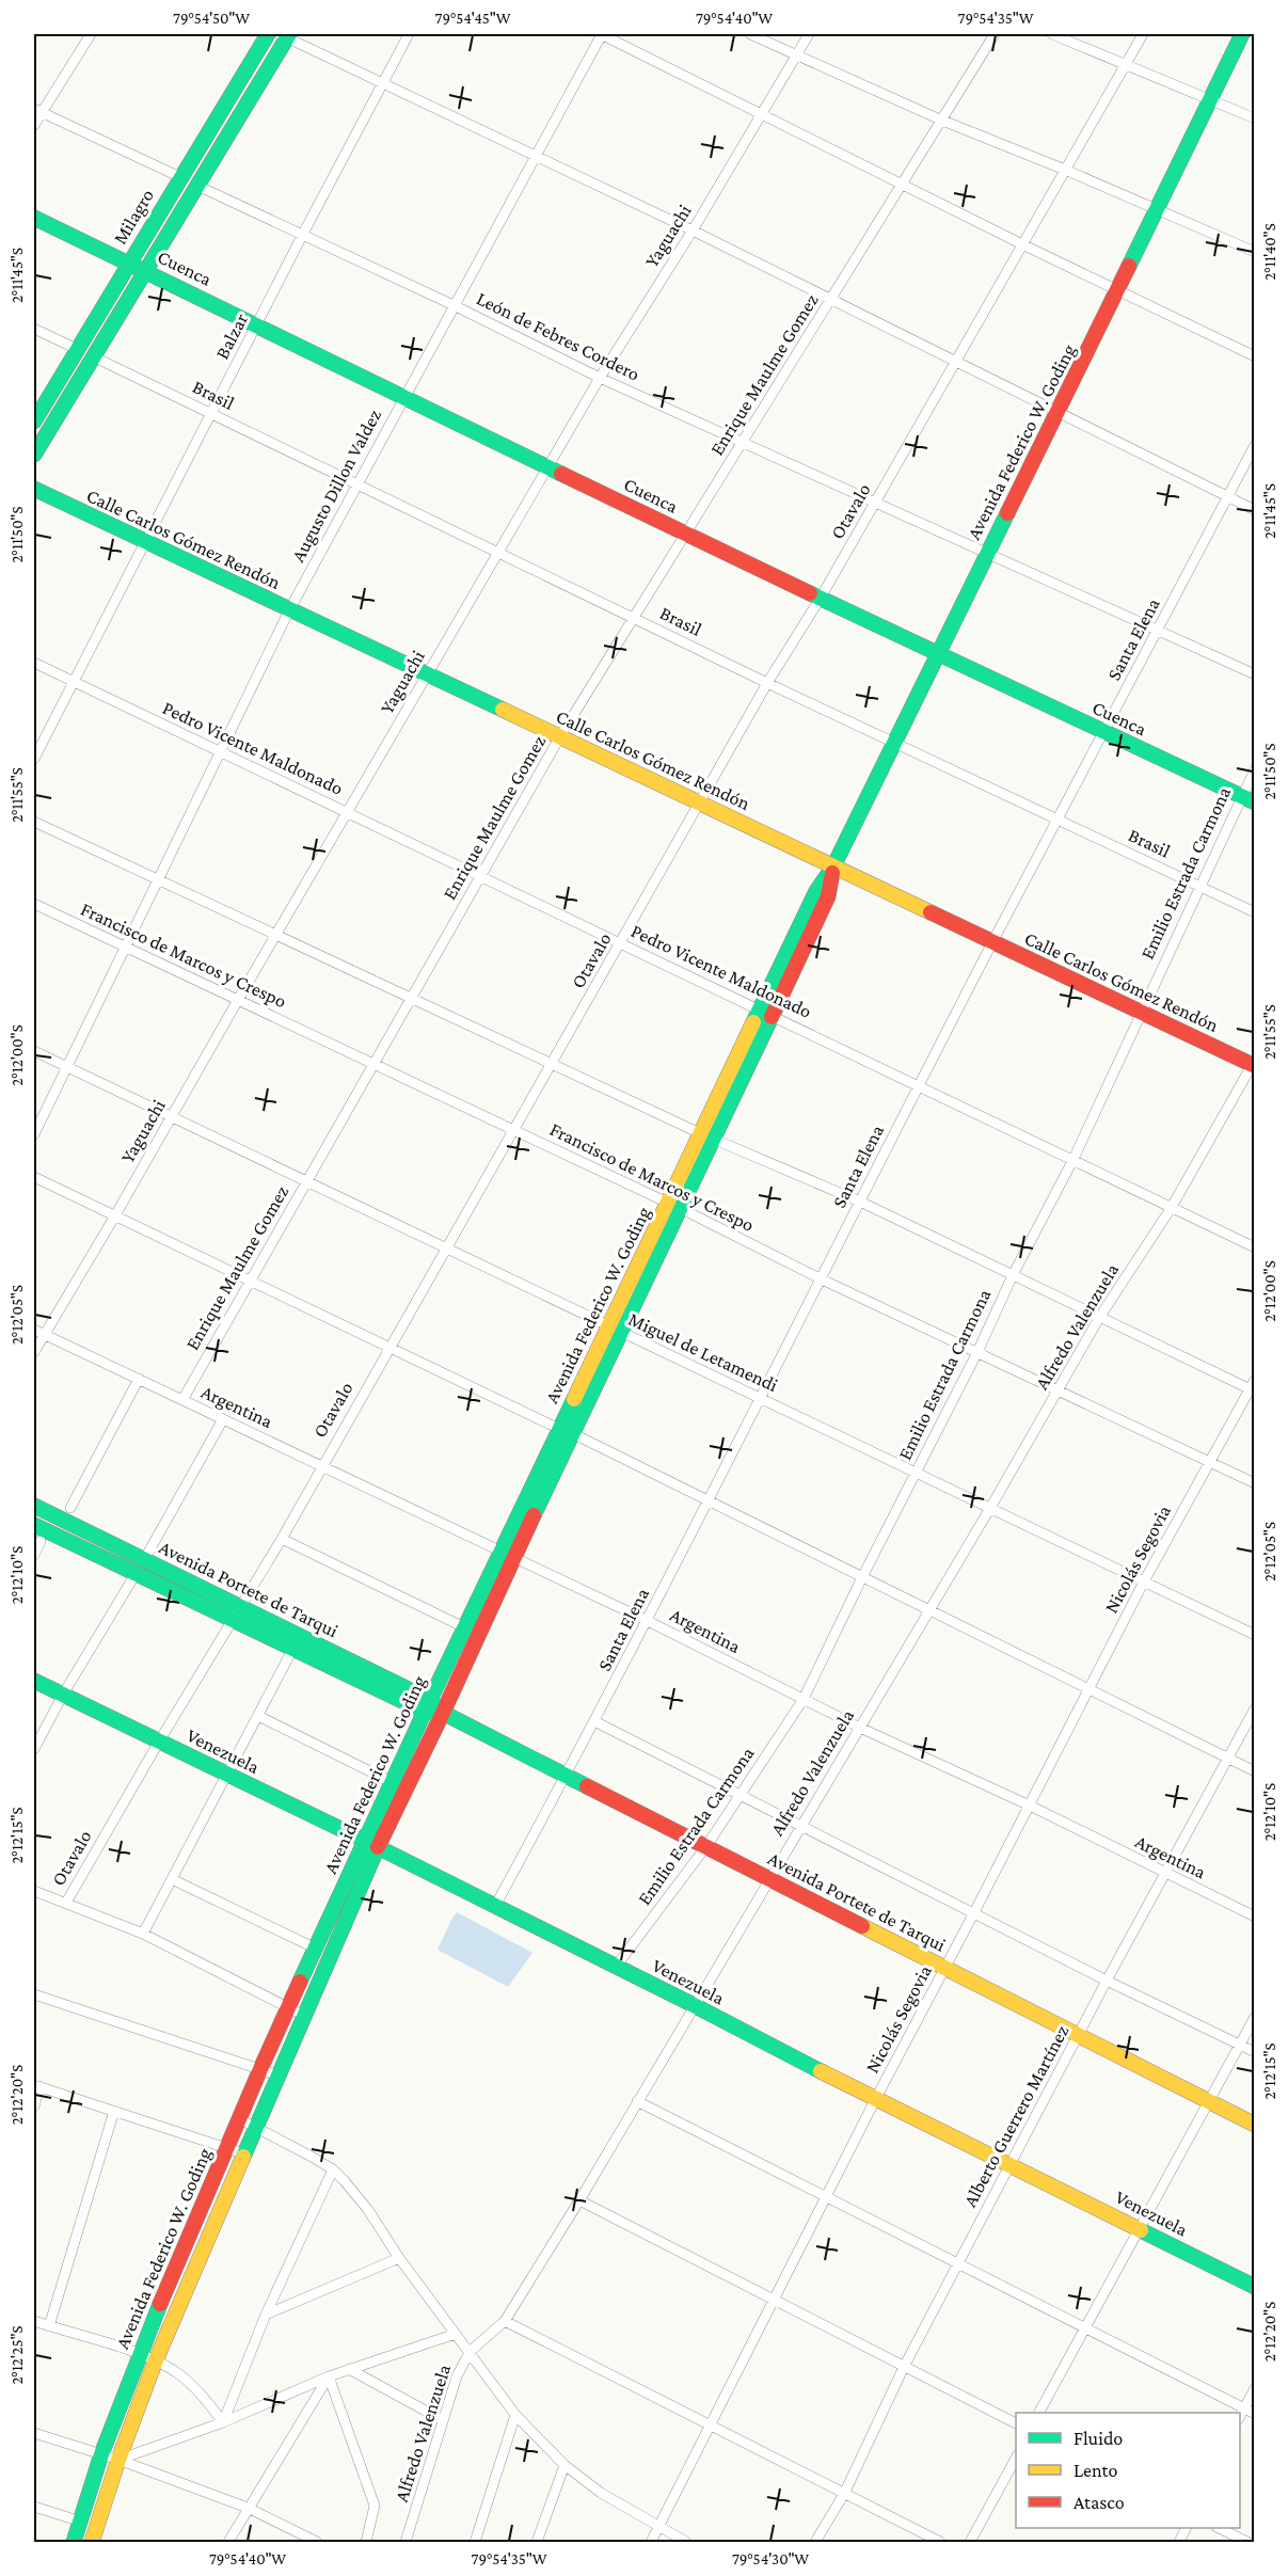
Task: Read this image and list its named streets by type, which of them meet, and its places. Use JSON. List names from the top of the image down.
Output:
{
  "streets": {
    "main road": [
      "Milagro",
      "Cuenca",
      "Avenida Federico W. Goding",
      "Calle Carlos Gómez Rendón",
      "Avenida Portete de Tarqui",
      "Venezuela"
    ],
    "street": [
      "Yaguachi",
      "Balzar",
      "León de Febres Cordero",
      "Enrique Maulme Gomez",
      "Brasil",
      "Augusto Dillon Valdez",
      "Otavalo",
      "Santa Elena",
      "Pedro Vicente Maldonado",
      "Emilio Estrada Carmona",
      "Francisco de Marcos y Crespo",
      "Alfredo Valenzuela",
      "Miguel de Letamendi",
      "Argentina",
      "Nicolás Segovia",
      "Alberto Guerrero Martínez"
    ]
  },
  "crossings": [
    ["Milagro", "Cuenca"],
    ["Yaguachi", "Cuenca"],
    ["Yaguachi", "León de Febres Cordero"],
    ["Yaguachi", "Brasil"],
    ["Yaguachi", "Calle Carlos Gómez Rendón"],
    ["Yaguachi", "Pedro Vicente Maldonado"],
    ["Yaguachi", "Francisco de Marcos y Crespo"],
    ["Yaguachi", "Miguel de Letamendi"],
    ["Yaguachi", "Argentina"],
    ["Cuenca", "Balzar"],
    ["Cuenca", "Enrique Maulme Gomez"],
    ["Cuenca", "Avenida Federico W. Goding"],
    ["Cuenca", "Augusto Dillon Valdez"],
    ["Cuenca", "Otavalo"],
    ["Cuenca", "Santa Elena"],
    ["Cuenca", "Emilio Estrada Carmona"],
    ["Balzar", "León de Febres Cordero"],
    ["Balzar", "Brasil"],
    ["Balzar", "Calle Carlos Gómez Rendón"],
    ["Balzar", "Pedro Vicente Maldonado"],
    ["León de Febres Cordero", "Enrique Maulme Gomez"],
    ["León de Febres Cordero", "Avenida Federico W. Goding"],
    ["León de Febres Cordero", "Augusto Dillon Valdez"],
    ["León de Febres Cordero", "Otavalo"],
    ["León de Febres Cordero", "Santa Elena"],
    ["Enrique Maulme Gomez", "Brasil"],
    ["Enrique Maulme Gomez", "Calle Carlos Gómez Rendón"],
    ["Enrique Maulme Gomez", "Pedro Vicente Maldonado"],
    ["Enrique Maulme Gomez", "Francisco de Marcos y Crespo"],
    ["Enrique Maulme Gomez", "Miguel de Letamendi"],
    ["Enrique Maulme Gomez", "Argentina"],
    ["Brasil", "Avenida Federico W. Goding"],
    ["Brasil", "Augusto Dillon Valdez"],
    ["Brasil", "Otavalo"],
    ["Brasil", "Santa Elena"],
    ["Brasil", "Emilio Estrada Carmona"],
    ["Avenida Federico W. Goding", "Calle Carlos Gómez Rendón"],
    ["Avenida Federico W. Goding", "Pedro Vicente Maldonado"],
    ["Avenida Federico W. Goding", "Francisco de Marcos y Crespo"],
    ["Avenida Federico W. Goding", "Miguel de Letamendi"],
    ["Avenida Federico W. Goding", "Argentina"],
    ["Avenida Federico W. Goding", "Avenida Portete de Tarqui"],
    ["Avenida Federico W. Goding", "Venezuela"],
    ["Augusto Dillon Valdez", "Calle Carlos Gómez Rendón"],
    ["Augusto Dillon Valdez", "Pedro Vicente Maldonado"],
    ["Augusto Dillon Valdez", "Francisco de Marcos y Crespo"],
    ["Augusto Dillon Valdez", "Miguel de Letamendi"],
    ["Otavalo", "Calle Carlos Gómez Rendón"],
    ["Otavalo", "Pedro Vicente Maldonado"],
    ["Otavalo", "Francisco de Marcos y Crespo"],
    ["Otavalo", "Miguel de Letamendi"],
    ["Otavalo", "Argentina"],
    ["Otavalo", "Avenida Portete de Tarqui"],
    ["Otavalo", "Venezuela"],
    ["Calle Carlos Gómez Rendón", "Santa Elena"],
    ["Calle Carlos Gómez Rendón", "Emilio Estrada Carmona"],
    ["Calle Carlos Gómez Rendón", "Alfredo Valenzuela"],
    ["Santa Elena", "Pedro Vicente Maldonado"],
    ["Santa Elena", "Francisco de Marcos y Crespo"],
    ["Santa Elena", "Miguel de Letamendi"],
    ["Santa Elena", "Argentina"],
    ["Santa Elena", "Avenida Portete de Tarqui"],
    ["Santa Elena", "Venezuela"],
    ["Pedro Vicente Maldonado", "Emilio Estrada Carmona"],
    ["Pedro Vicente Maldonado", "Alfredo Valenzuela"],
    ["Emilio Estrada Carmona", "Francisco de Marcos y Crespo"],
    ["Emilio Estrada Carmona", "Miguel de Letamendi"],
    ["Emilio Estrada Carmona", "Argentina"],
    ["Emilio Estrada Carmona", "Avenida Portete de Tarqui"],
    ["Emilio Estrada Carmona", "Venezuela"],
    ["Francisco de Marcos y Crespo", "Alfredo Valenzuela"],
    ["Francisco de Marcos y Crespo", "Nicolás Segovia"],
    ["Alfredo Valenzuela", "Miguel de Letamendi"],
    ["Alfredo Valenzuela", "Argentina"],
    ["Alfredo Valenzuela", "Avenida Portete de Tarqui"],
    ["Alfredo Valenzuela", "Venezuela"],
    ["Miguel de Letamendi", "Nicolás Segovia"],
    ["Argentina", "Nicolás Segovia"],
    ["Argentina", "Alberto Guerrero Martínez"],
    ["Nicolás Segovia", "Avenida Portete de Tarqui"],
    ["Nicolás Segovia", "Venezuela"],
    ["Avenida Portete de Tarqui", "Alberto Guerrero Martínez"],
    ["Venezuela", "Alberto Guerrero Martínez"]
  ],
  "legend": ["Fluido", "Lento", "Atasco"],
  "coordinates": [
    "79°54'50\"W",
    "79°54'45\"W",
    "79°54'40\"W",
    "79°54'35\"W",
    "2°11'40\"S",
    "2°11'45\"S",
    "2°11'50\"S",
    "2°11'55\"S",
    "2°12'00\"S",
    "2°12'05\"S",
    "2°12'10\"S",
    "2°12'15\"S",
    "2°12'20\"S",
    "2°12'25\"S",
    "79°54'30\"W"
  ]
}
